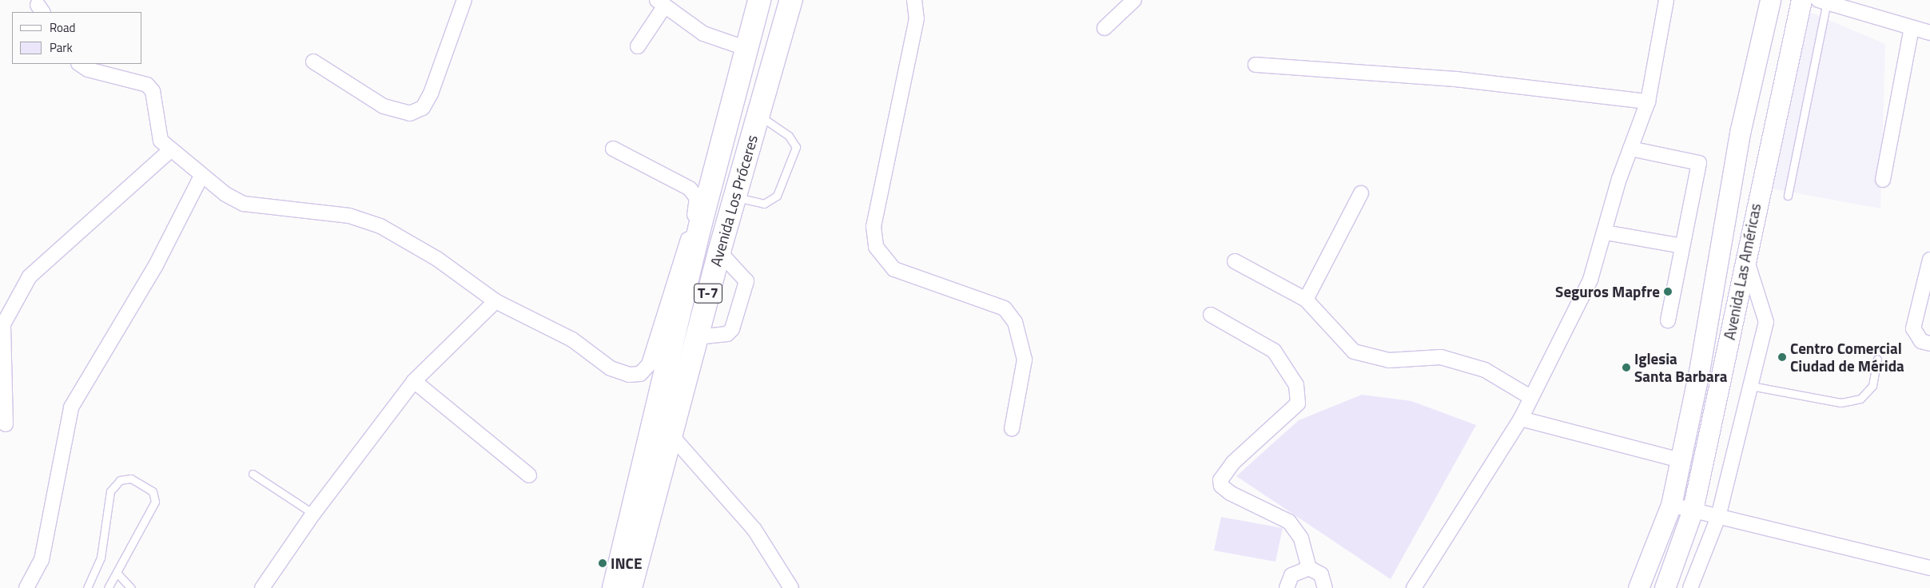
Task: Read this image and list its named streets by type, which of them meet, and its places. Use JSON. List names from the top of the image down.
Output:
{
  "streets": {
    "highway": ["Avenida Los Próceres", "T-7"],
    "street": ["Avenida Las Américas"]
  },
  "places": [
    "Seguros Mapfre",
    "Centro Comercial Ciudad de Mérida",
    "Iglesia Santa Barbara",
    "INCE"
  ],
  "legend": ["Road", "Park"]
}
